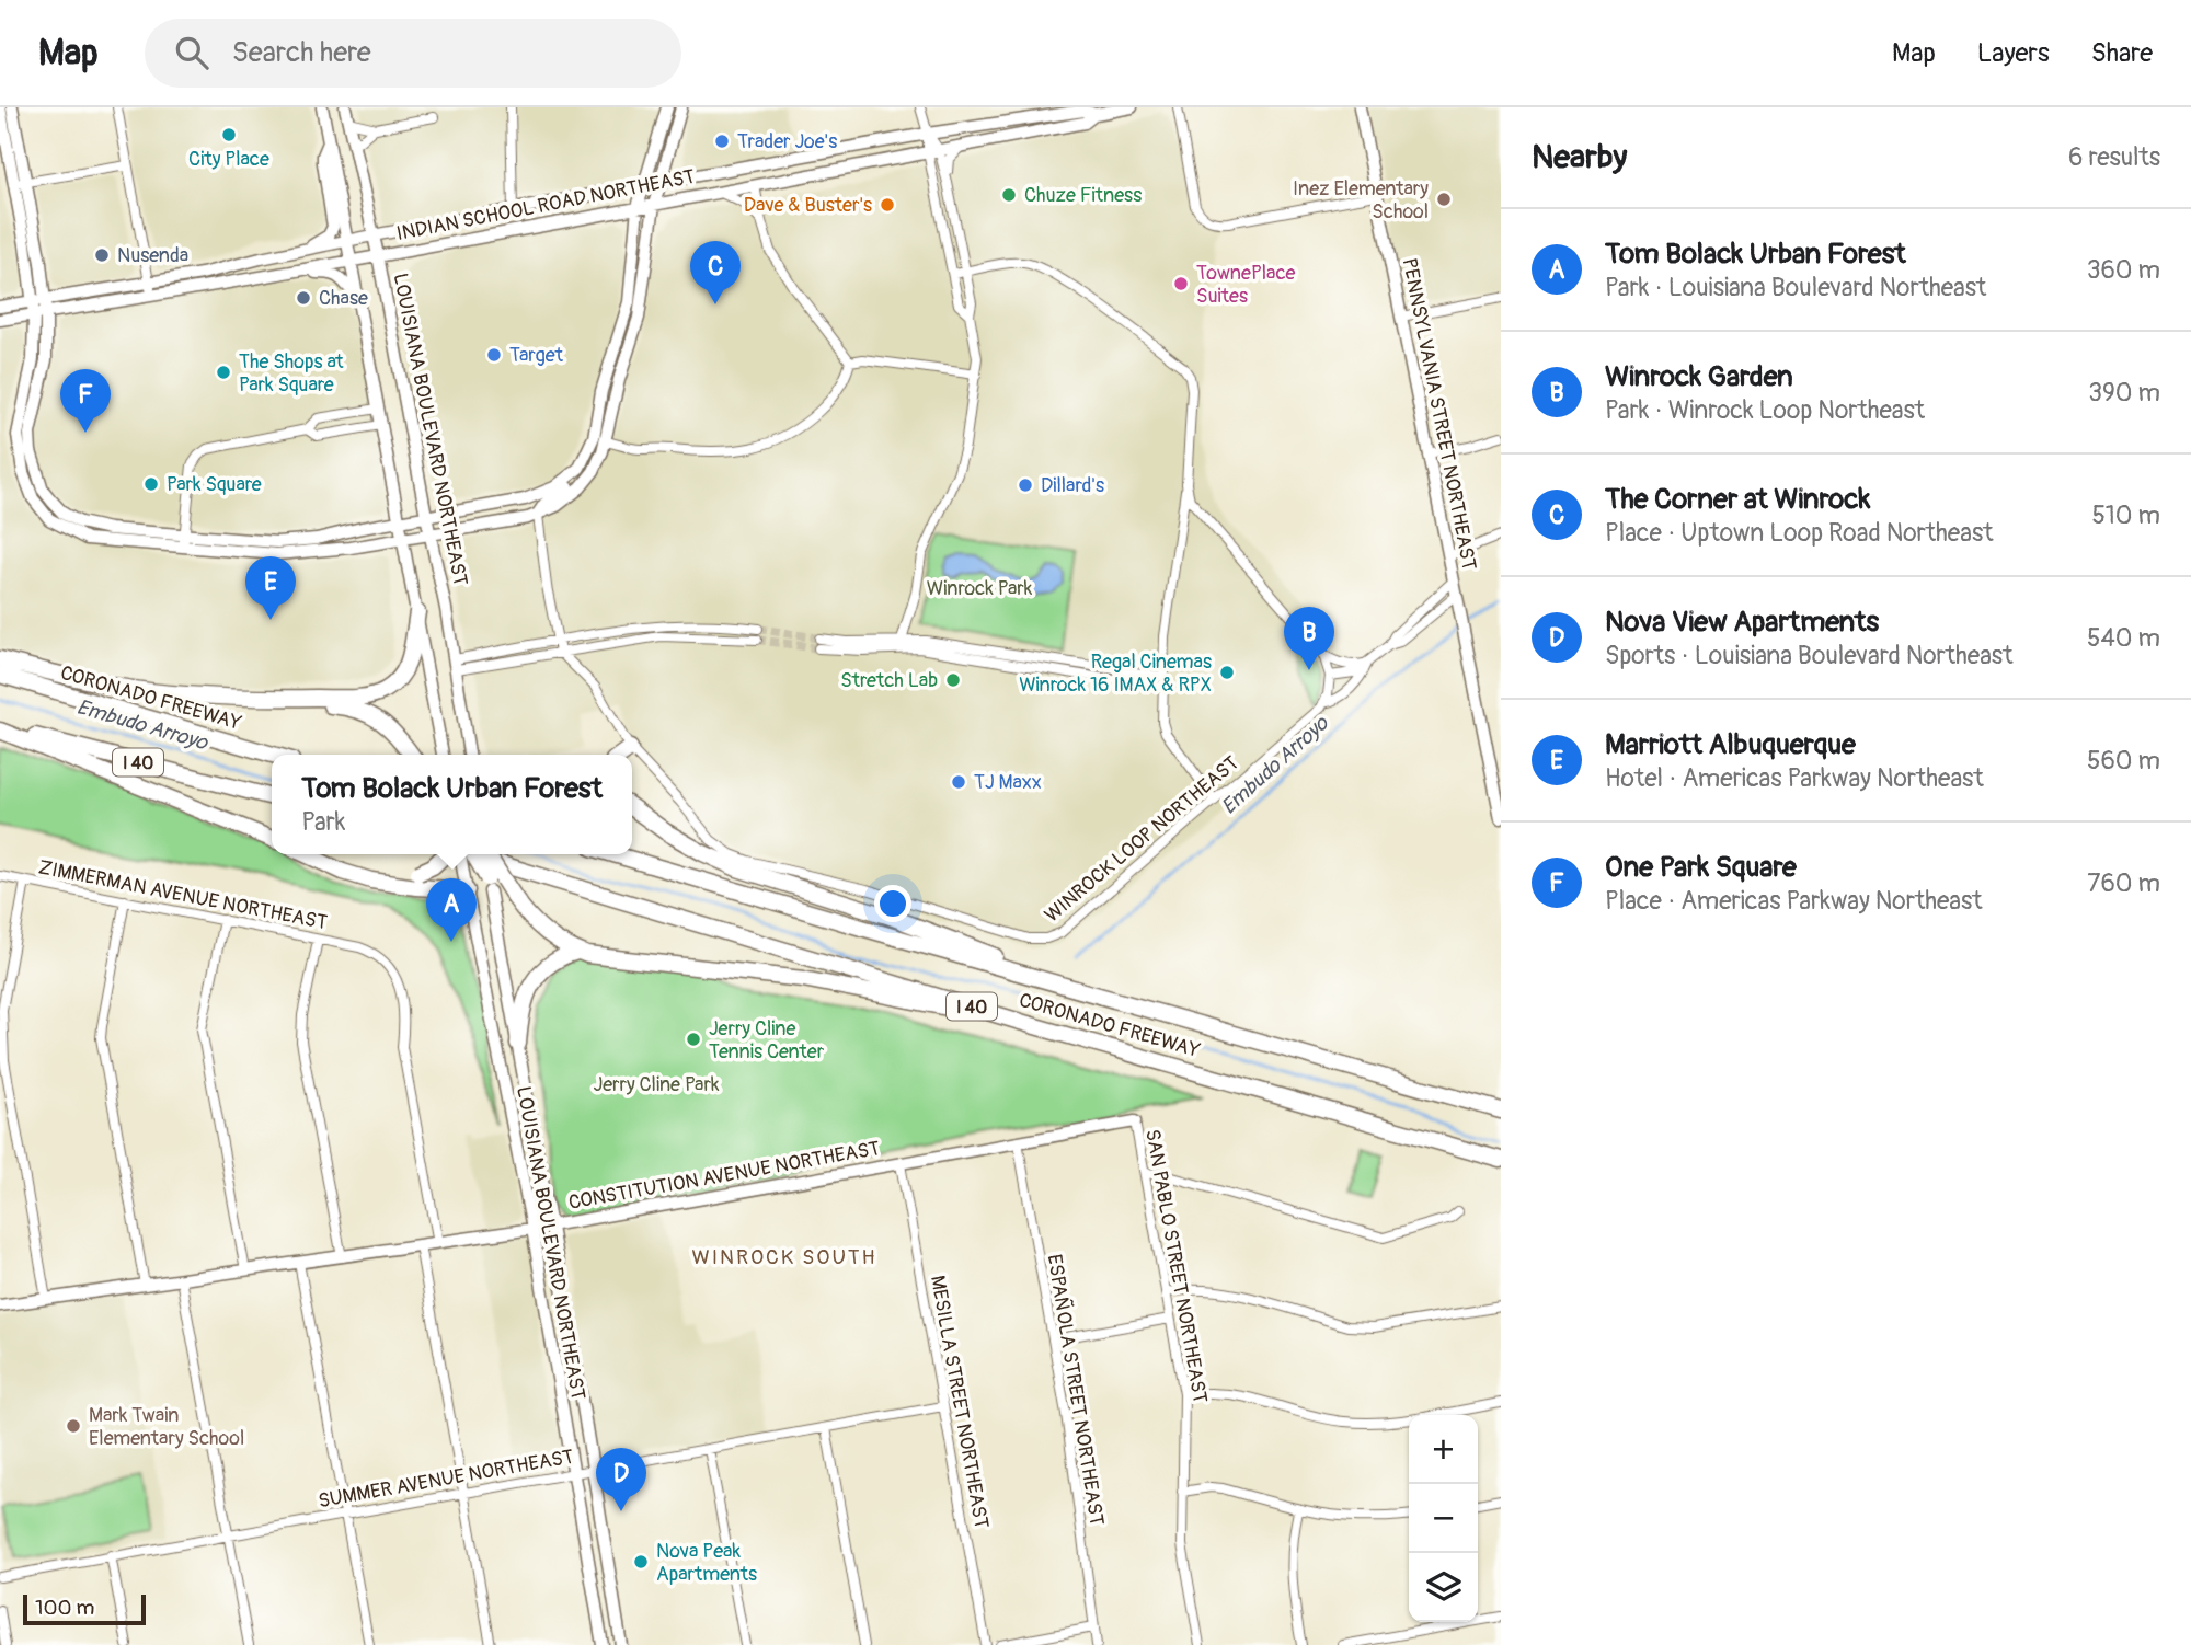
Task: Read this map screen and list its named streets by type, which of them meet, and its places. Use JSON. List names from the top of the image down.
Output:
{
  "streets": {
    "highway": ["CORONADO FREEWAY", "I 40"],
    "street": [
      "INDIAN SCHOOL ROAD NORTHEAST",
      "PENNSYLVANIA STREET NORTHEAST",
      "LOUISIANA BOULEVARD NORTHEAST",
      "WINROCK LOOP NORTHEAST",
      "ZIMMERMAN AVENUE NORTHEAST",
      "CONSTITUTION AVENUE NORTHEAST",
      "SAN PABLO STREET NORTHEAST",
      "ESPAÑOLA STREET NORTHEAST",
      "MESILLA STREET NORTHEAST",
      "SUMMER AVENUE NORTHEAST"
    ]
  },
  "crossings": [
    ["INDIAN SCHOOL ROAD NORTHEAST", "LOUISIANA BOULEVARD NORTHEAST"],
    ["PENNSYLVANIA STREET NORTHEAST", "WINROCK LOOP NORTHEAST"],
    ["LOUISIANA BOULEVARD NORTHEAST", "CONSTITUTION AVENUE NORTHEAST"],
    ["LOUISIANA BOULEVARD NORTHEAST", "SUMMER AVENUE NORTHEAST"],
    ["ZIMMERMAN AVENUE NORTHEAST", "CONSTITUTION AVENUE NORTHEAST"],
    ["CONSTITUTION AVENUE NORTHEAST", "SAN PABLO STREET NORTHEAST"],
    ["CONSTITUTION AVENUE NORTHEAST", "ESPAÑOLA STREET NORTHEAST"],
    ["CONSTITUTION AVENUE NORTHEAST", "MESILLA STREET NORTHEAST"],
    ["MESILLA STREET NORTHEAST", "SUMMER AVENUE NORTHEAST"]
  ],
  "districts": ["WINROCK SOUTH"],
  "water": ["Embudo Arroyo"],
  "parks": ["Winrock Park", "Jerry Cline Park"],
  "places": [
    "City Place",
    "Trader Joe's",
    "Chuze Fitness",
    "Inez Elementary School",
    "Dave & Buster's",
    "Nusenda",
    "TownePlace Suites",
    "Chase",
    "Target",
    "The Shops at Park Square",
    "Park Square",
    "Dillard's",
    "Regal Cinemas Winrock 16 IMAX & RPX",
    "Stretch Lab",
    "TJ Maxx",
    "Jerry Cline Tennis Center",
    "Mark Twain Elementary School",
    "Nova Peak Apartments"
  ],
  "scale_bar": "100 m",
  "page": {
    "header": "Map",
    "search": "Search here",
    "nav": ["Map", "Layers", "Share"],
    "heading": ["Nearby", "6 results"],
    "list": [
      {
        "mark": "A",
        "name": "Tom Bolack Urban Forest",
        "note": "Park · Louisiana Boulevard Northeast",
        "value": "360 m"
      },
      {
        "mark": "B",
        "name": "Winrock Garden",
        "note": "Park · Winrock Loop Northeast",
        "value": "390 m"
      },
      {
        "mark": "C",
        "name": "The Corner at Winrock",
        "note": "Place · Uptown Loop Road Northeast",
        "value": "510 m"
      },
      {
        "mark": "D",
        "name": "Nova View Apartments",
        "note": "Sports · Louisiana Boulevard Northeast",
        "value": "540 m"
      },
      {
        "mark": "E",
        "name": "Marriott Albuquerque",
        "note": "Hotel · Americas Parkway Northeast",
        "value": "560 m"
      },
      {
        "mark": "F",
        "name": "One Park Square",
        "note": "Place · Americas Parkway Northeast",
        "value": "760 m"
      }
    ],
    "pins": [
      "C",
      "F",
      "E",
      "B",
      "A",
      "D"
    ],
    "popup": ["Tom Bolack Urban Forest", "Park"],
    "map_buttons": ["+", "−"],
    "scale": "100 m"
  }
}
